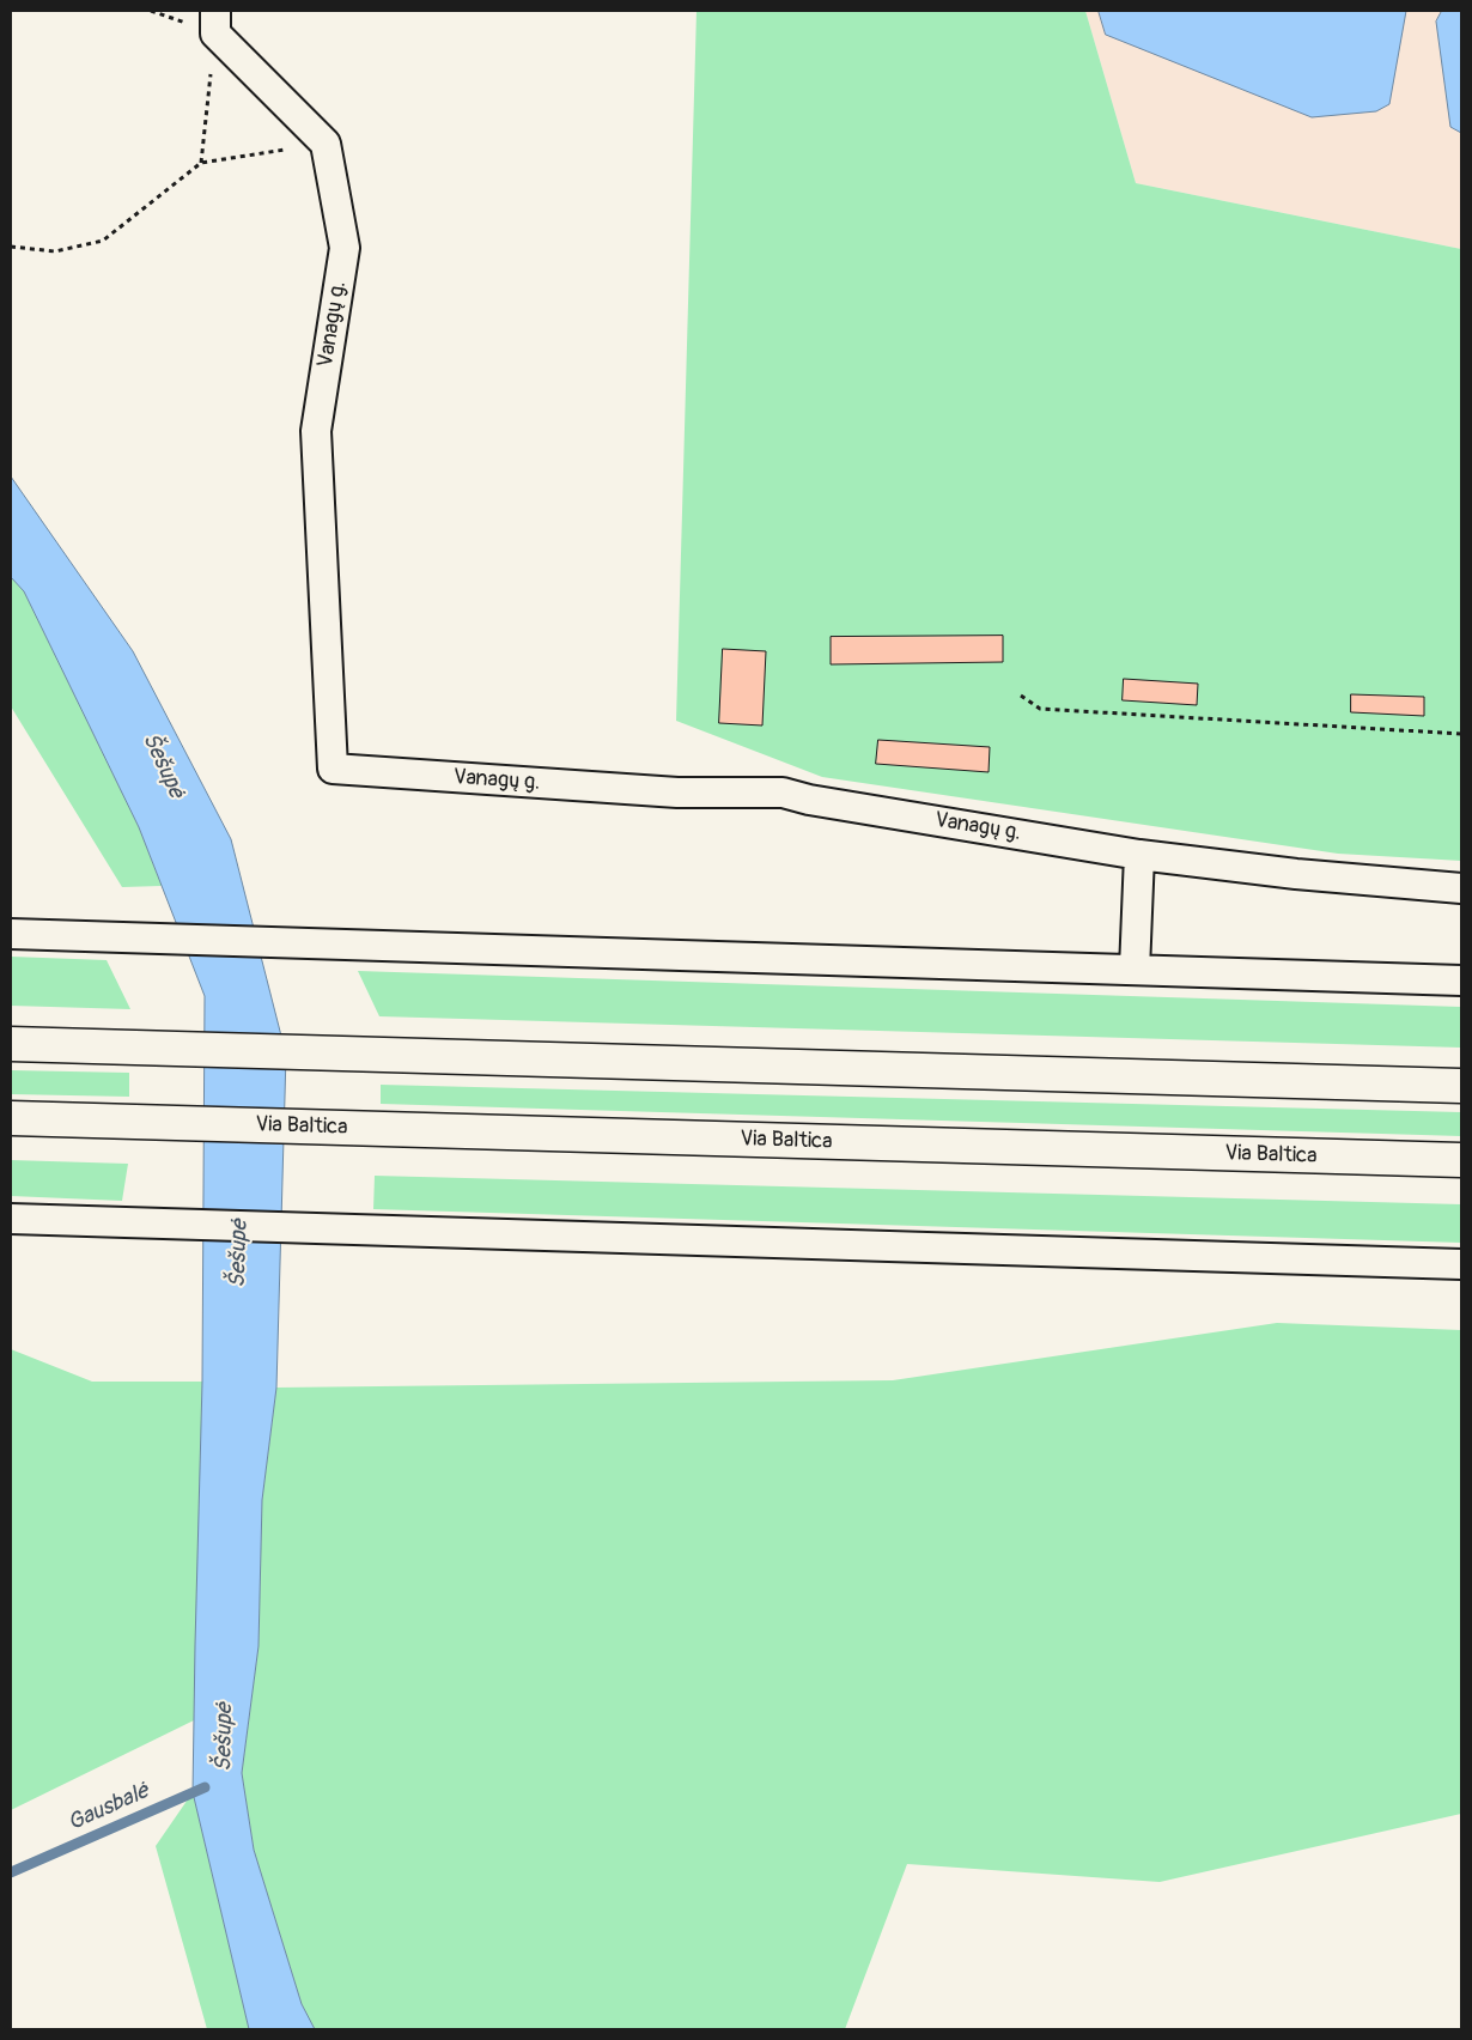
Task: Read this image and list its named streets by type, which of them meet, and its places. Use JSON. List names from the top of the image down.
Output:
{
  "streets": {
    "highway": ["Via Baltica"],
    "street": ["Vanagų g."]
  },
  "water": ["Šešupė", "Gausbalė"]
}
